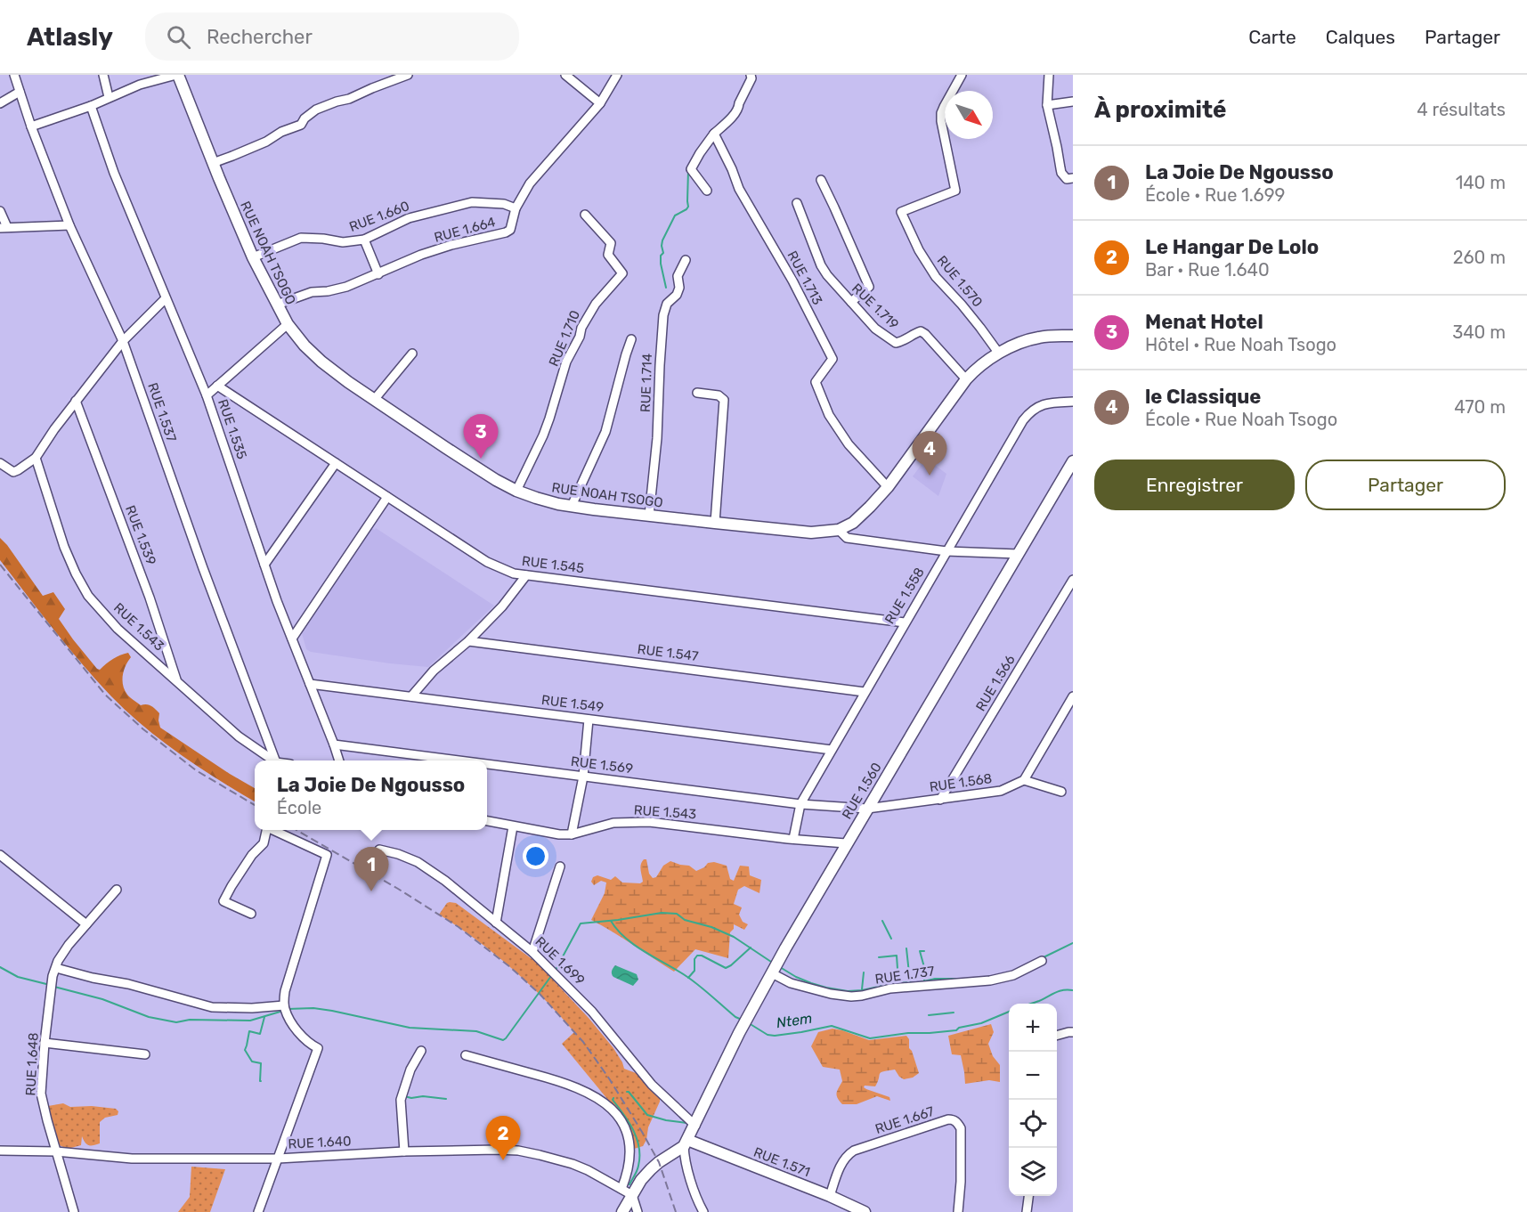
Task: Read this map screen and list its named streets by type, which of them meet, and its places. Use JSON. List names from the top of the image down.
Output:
{
  "streets": {
    "main road": ["RUE NOAH TSOGO", "RUE 1.560", "RUE 1.571"],
    "street": [
      "RUE 1.660",
      "RUE 1.664",
      "RUE 1.713",
      "RUE 1.570",
      "RUE 1.719",
      "RUE 1.710",
      "RUE 1.714",
      "RUE 1.537",
      "RUE 1.535",
      "RUE 1.539",
      "RUE 1.545",
      "RUE 1.558",
      "RUE 1.543",
      "RUE 1.547",
      "RUE 1.566",
      "RUE 1.549",
      "RUE 1.569",
      "RUE 1.568",
      "RUE 1.699",
      "RUE 1.737",
      "RUE 1.648",
      "RUE 1.667",
      "RUE 1.640"
    ]
  },
  "crossings": [
    ["RUE 1.660", "RUE 1.664"],
    ["RUE 1.660", "RUE NOAH TSOGO"],
    ["RUE 1.664", "RUE NOAH TSOGO"],
    ["RUE NOAH TSOGO", "RUE 1.713"],
    ["RUE NOAH TSOGO", "RUE 1.570"],
    ["RUE NOAH TSOGO", "RUE 1.719"],
    ["RUE NOAH TSOGO", "RUE 1.710"],
    ["RUE NOAH TSOGO", "RUE 1.714"],
    ["RUE 1.535", "RUE 1.549"],
    ["RUE 1.535", "RUE 1.569"],
    ["RUE 1.539", "RUE 1.543"],
    ["RUE 1.545", "RUE 1.558"],
    ["RUE 1.558", "RUE 1.543"],
    ["RUE 1.558", "RUE 1.547"],
    ["RUE 1.558", "RUE 1.549"],
    ["RUE 1.558", "RUE 1.569"],
    ["RUE 1.543", "RUE 1.560"],
    ["RUE 1.566", "RUE 1.568"],
    ["RUE 1.569", "RUE 1.568"],
    ["RUE 1.569", "RUE 1.560"],
    ["RUE 1.568", "RUE 1.560"],
    ["RUE 1.560", "RUE 1.699"],
    ["RUE 1.560", "RUE 1.737"],
    ["RUE 1.560", "RUE 1.571"],
    ["RUE 1.648", "RUE 1.640"],
    ["RUE 1.667", "RUE 1.571"]
  ],
  "water": ["Ntem"],
  "north": "bottom right",
  "page": {
    "header": "Atlasly",
    "search": "Rechercher",
    "nav": ["Carte", "Calques", "Partager"],
    "heading": ["À proximité", "4 résultats"],
    "list": [
      {
        "mark": "1",
        "name": "La Joie De Ngousso",
        "note": "École · Rue 1.699",
        "value": "140 m"
      },
      {
        "mark": "2",
        "name": "Le Hangar De Lolo",
        "note": "Bar · Rue 1.640",
        "value": "260 m"
      },
      {
        "mark": "3",
        "name": "Menat Hotel",
        "note": "Hôtel · Rue Noah Tsogo",
        "value": "340 m"
      },
      {
        "mark": "4",
        "name": "le Classique",
        "note": "École · Rue Noah Tsogo",
        "value": "470 m"
      }
    ],
    "pins": [
      "3",
      "4",
      "1",
      "2"
    ],
    "buttons": ["Enregistrer", "Partager"],
    "popup": ["La Joie De Ngousso", "École"],
    "map_buttons": ["+", "−"]
  }
}
